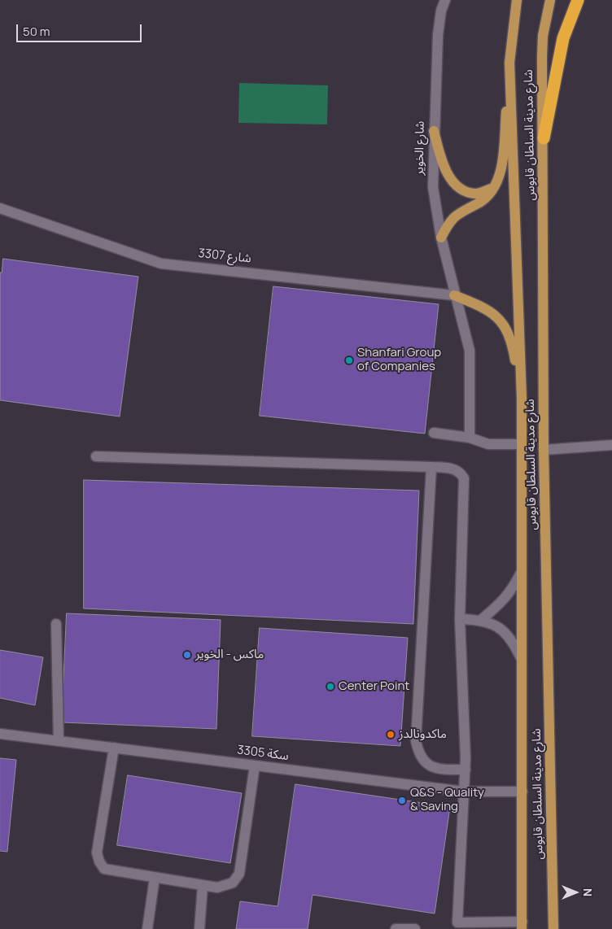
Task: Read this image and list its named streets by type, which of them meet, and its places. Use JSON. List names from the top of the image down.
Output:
{
  "streets": {
    "main road": ["شارع مدينة السلطان قابوس"],
    "street": ["شارع الخوير", "3307 شارع", "3305 سكة"]
  },
  "crossings": [
    ["شارع مدينة السلطان قابوس", "3305 سكة"],
    ["شارع الخوير", "3307 شارع"]
  ],
  "places": [
    "Shanfari Group of Companies",
    "ماكس - الخوير",
    "Center Point",
    "ماكدونالدز",
    "Q&S - Quality & Saving"
  ],
  "scale_bar": "50 m",
  "north": "right"
}
